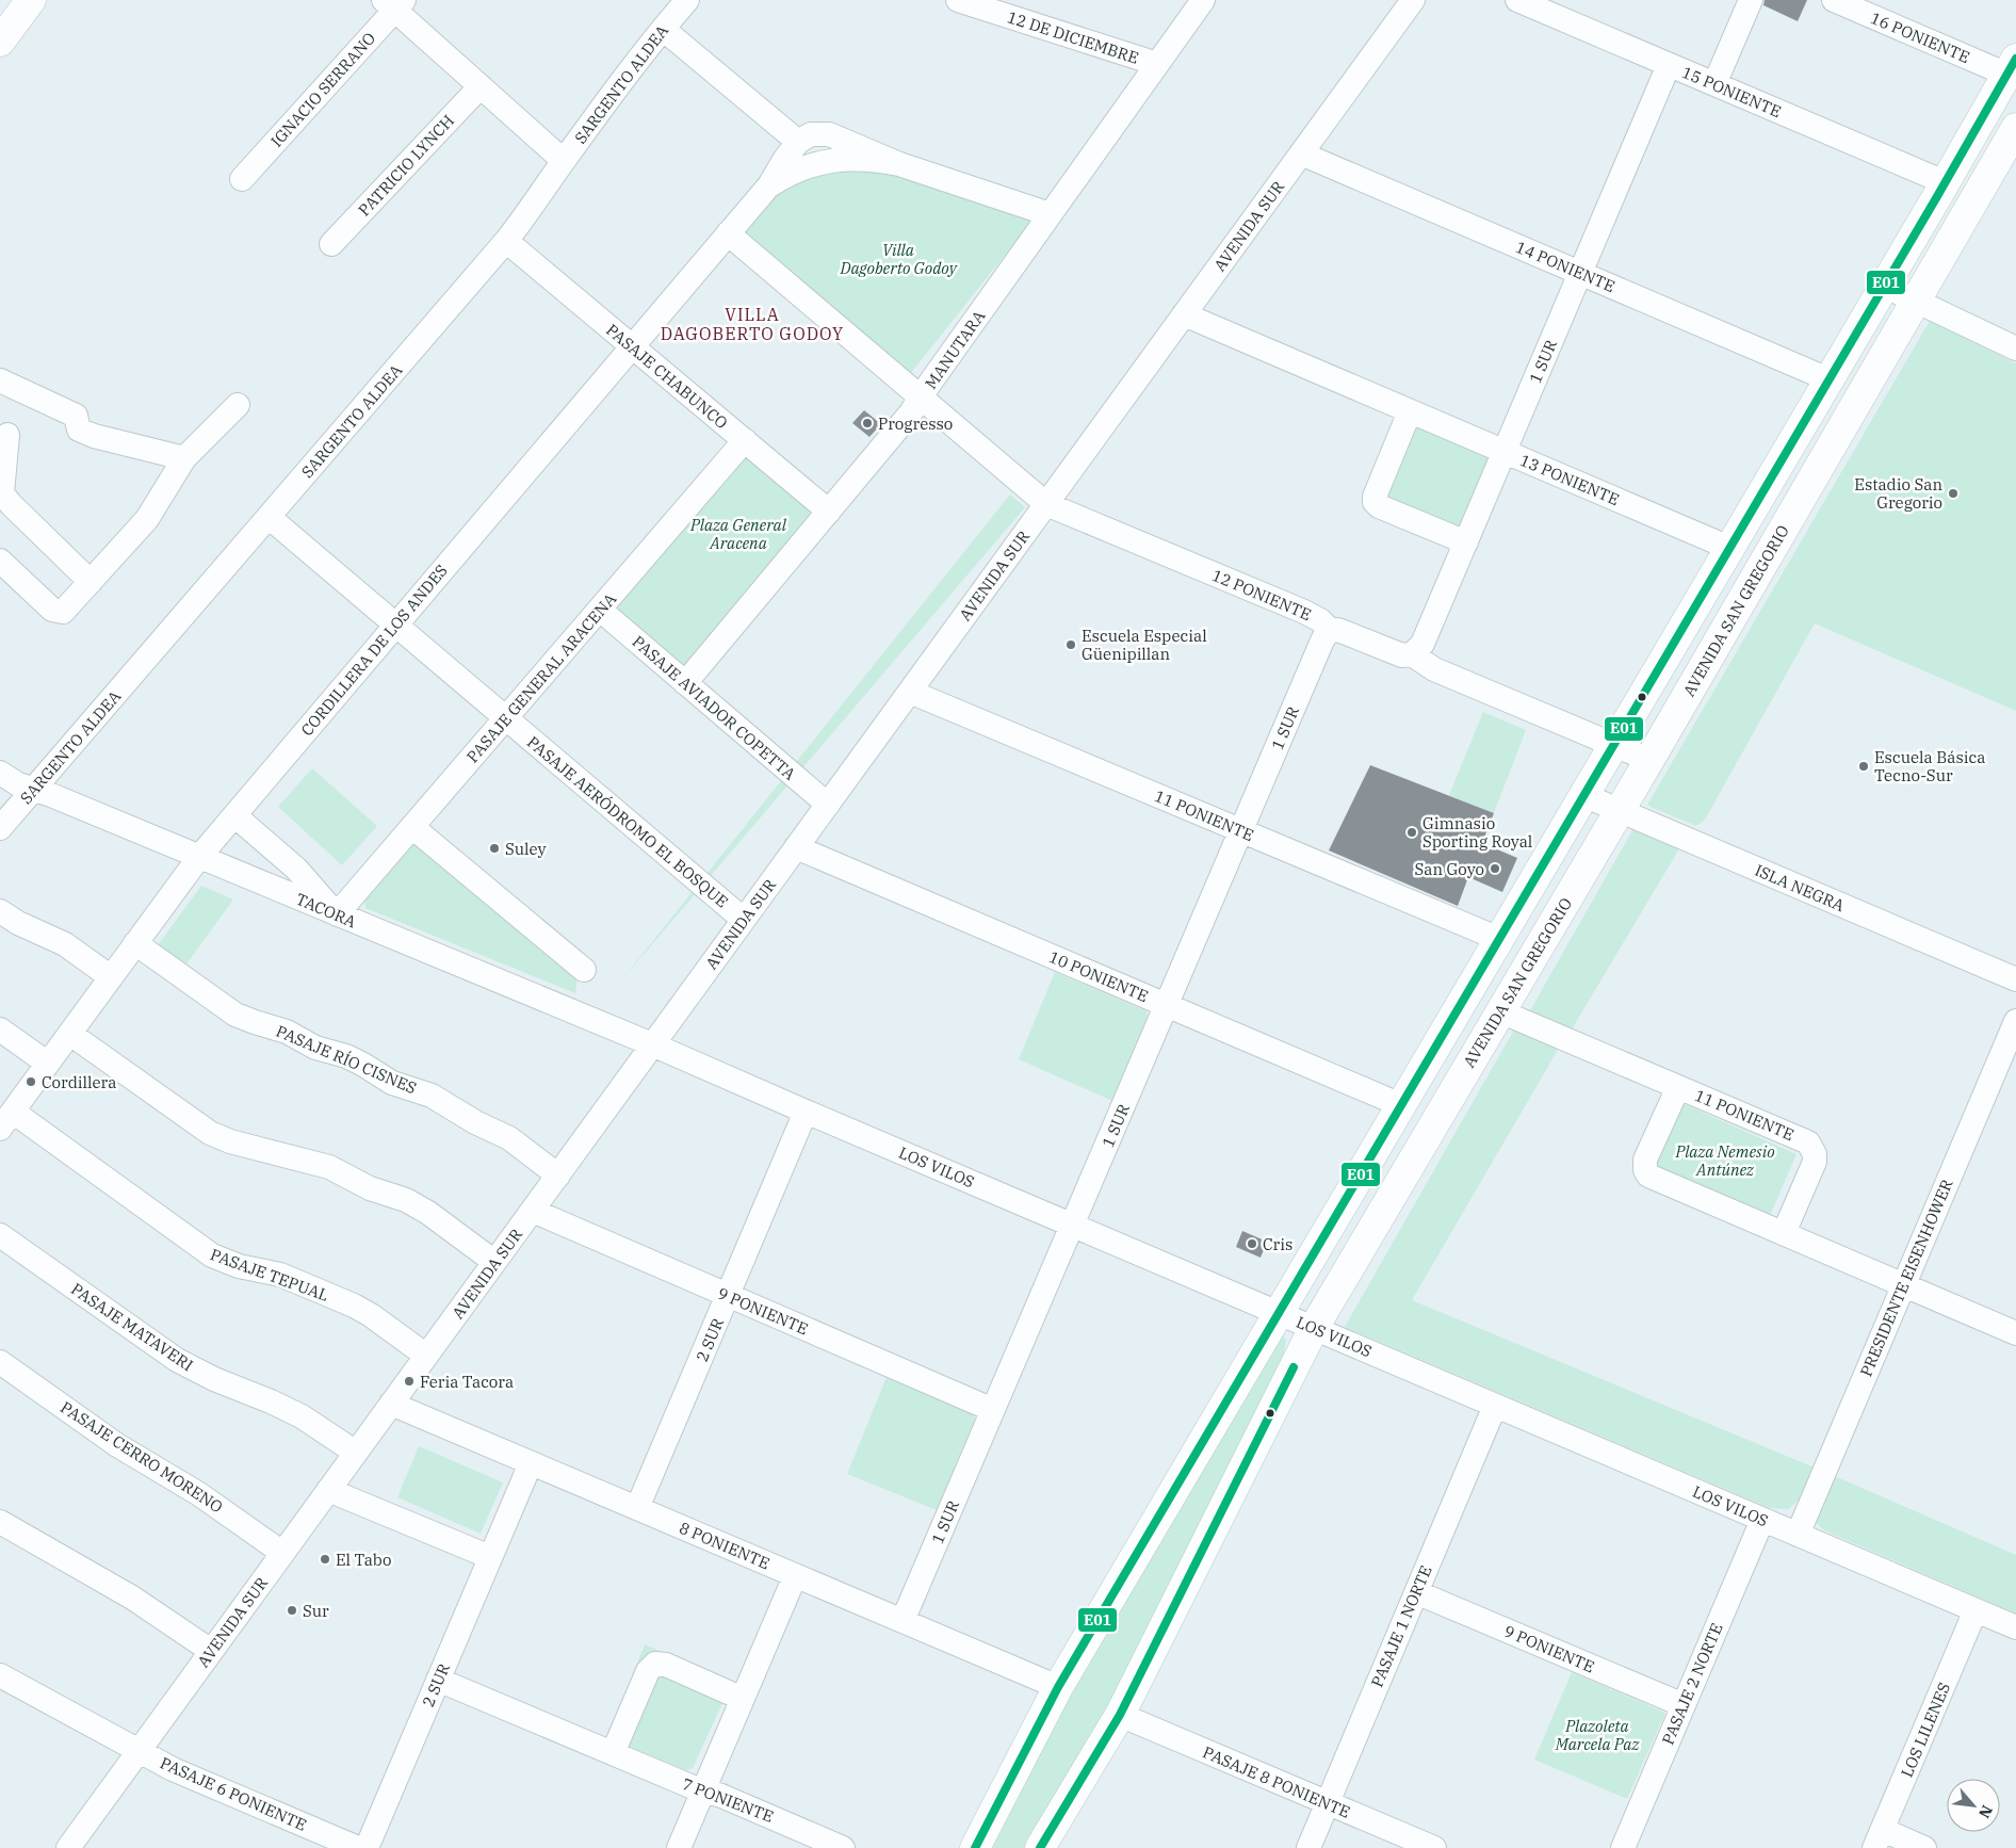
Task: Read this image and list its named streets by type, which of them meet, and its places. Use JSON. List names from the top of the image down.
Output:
{
  "streets": {
    "main road": ["AVENIDA SAN GREGORIO"],
    "street": [
      "12 DE DICIEMBRE",
      "16 PONIENTE",
      "SARGENTO ALDEA",
      "IGNACIO SERRANO",
      "15 PONIENTE",
      "PATRICIO LYNCH",
      "AVENIDA SUR",
      "14 PONIENTE",
      "MANUTARA",
      "1 SUR",
      "PASAJE CHABUNCO",
      "13 PONIENTE",
      "12 PONIENTE",
      "CORDILLERA DE LOS ANDES",
      "PASAJE GENERAL ARACENA",
      "PASAJE AVIADOR COPETTA",
      "11 PONIENTE",
      "PASAJE AERÓDROMO EL BOSQUE",
      "ISLA NEGRA",
      "TACORA",
      "10 PONIENTE",
      "PASAJE RÍO CISNES",
      "LOS VILOS",
      "PASAJE TEPUAL",
      "PRESIDENTE EISENHOWER",
      "9 PONIENTE",
      "PASAJE MATAVERI",
      "2 SUR",
      "PASAJE CERRO MORENO",
      "8 PONIENTE",
      "PASAJE 1 NORTE",
      "PASAJE 2 NORTE",
      "LOS LILENES",
      "PASAJE 8 PONIENTE",
      "PASAJE 6 PONIENTE",
      "7 PONIENTE"
    ]
  },
  "crossings": [
    ["12 DE DICIEMBRE", "MANUTARA"],
    ["SARGENTO ALDEA", "PASAJE CHABUNCO"],
    ["SARGENTO ALDEA", "PASAJE AERÓDROMO EL BOSQUE"],
    ["SARGENTO ALDEA", "TACORA"],
    ["15 PONIENTE", "1 SUR"],
    ["AVENIDA SUR", "14 PONIENTE"],
    ["AVENIDA SUR", "13 PONIENTE"],
    ["AVENIDA SUR", "12 PONIENTE"],
    ["AVENIDA SUR", "PASAJE AVIADOR COPETTA"],
    ["AVENIDA SUR", "11 PONIENTE"],
    ["AVENIDA SUR", "PASAJE AERÓDROMO EL BOSQUE"],
    ["AVENIDA SUR", "TACORA"],
    ["AVENIDA SUR", "10 PONIENTE"],
    ["AVENIDA SUR", "PASAJE RÍO CISNES"],
    ["AVENIDA SUR", "LOS VILOS"],
    ["AVENIDA SUR", "PASAJE TEPUAL"],
    ["AVENIDA SUR", "9 PONIENTE"],
    ["AVENIDA SUR", "PASAJE MATAVERI"],
    ["AVENIDA SUR", "PASAJE CERRO MORENO"],
    ["AVENIDA SUR", "8 PONIENTE"],
    ["AVENIDA SUR", "PASAJE 6 PONIENTE"],
    ["14 PONIENTE", "1 SUR"],
    ["MANUTARA", "PASAJE CHABUNCO"],
    ["MANUTARA", "12 PONIENTE"],
    ["MANUTARA", "PASAJE AVIADOR COPETTA"],
    ["1 SUR", "13 PONIENTE"],
    ["1 SUR", "12 PONIENTE"],
    ["1 SUR", "11 PONIENTE"],
    ["1 SUR", "10 PONIENTE"],
    ["1 SUR", "LOS VILOS"],
    ["1 SUR", "9 PONIENTE"],
    ["1 SUR", "8 PONIENTE"],
    ["PASAJE CHABUNCO", "CORDILLERA DE LOS ANDES"],
    ["PASAJE CHABUNCO", "PASAJE GENERAL ARACENA"],
    ["12 PONIENTE", "AVENIDA SAN GREGORIO"],
    ["12 PONIENTE", "CORDILLERA DE LOS ANDES"],
    ["AVENIDA SAN GREGORIO", "11 PONIENTE"],
    ["AVENIDA SAN GREGORIO", "ISLA NEGRA"],
    ["AVENIDA SAN GREGORIO", "LOS VILOS"],
    ["AVENIDA SAN GREGORIO", "PASAJE 8 PONIENTE"],
    ["CORDILLERA DE LOS ANDES", "PASAJE AERÓDROMO EL BOSQUE"],
    ["CORDILLERA DE LOS ANDES", "TACORA"],
    ["CORDILLERA DE LOS ANDES", "PASAJE RÍO CISNES"],
    ["CORDILLERA DE LOS ANDES", "PASAJE TEPUAL"],
    ["PASAJE GENERAL ARACENA", "PASAJE AVIADOR COPETTA"],
    ["PASAJE GENERAL ARACENA", "PASAJE AERÓDROMO EL BOSQUE"],
    ["PASAJE GENERAL ARACENA", "TACORA"],
    ["11 PONIENTE", "PRESIDENTE EISENHOWER"],
    ["TACORA", "LOS VILOS"],
    ["LOS VILOS", "PRESIDENTE EISENHOWER"],
    ["LOS VILOS", "2 SUR"],
    ["LOS VILOS", "PASAJE 1 NORTE"],
    ["LOS VILOS", "PASAJE 2 NORTE"],
    ["LOS VILOS", "LOS LILENES"],
    ["9 PONIENTE", "2 SUR"],
    ["9 PONIENTE", "PASAJE 1 NORTE"],
    ["9 PONIENTE", "PASAJE 2 NORTE"],
    ["2 SUR", "8 PONIENTE"],
    ["2 SUR", "7 PONIENTE"],
    ["PASAJE 1 NORTE", "PASAJE 8 PONIENTE"]
  ],
  "districts": ["VILLA DAGOBERTO GODOY"],
  "parks": [
    "Villa Dagoberto Godoy",
    "Plaza General Aracena",
    "Plaza Nemesio Antúnez",
    "Plazoleta Marcela Paz"
  ],
  "places": [
    "Progresso",
    "Estadio San Gregorio",
    "Escuela Especial Güenipillan",
    "Escuela Básica Tecno-Sur",
    "Gimnasio Sporting Royal",
    "Suley",
    "San Goyo",
    "Cordillera",
    "Cris",
    "Feria Tacora",
    "El Tabo",
    "Sur"
  ],
  "lines": ["transit line E01"],
  "north": "bottom right"
}
